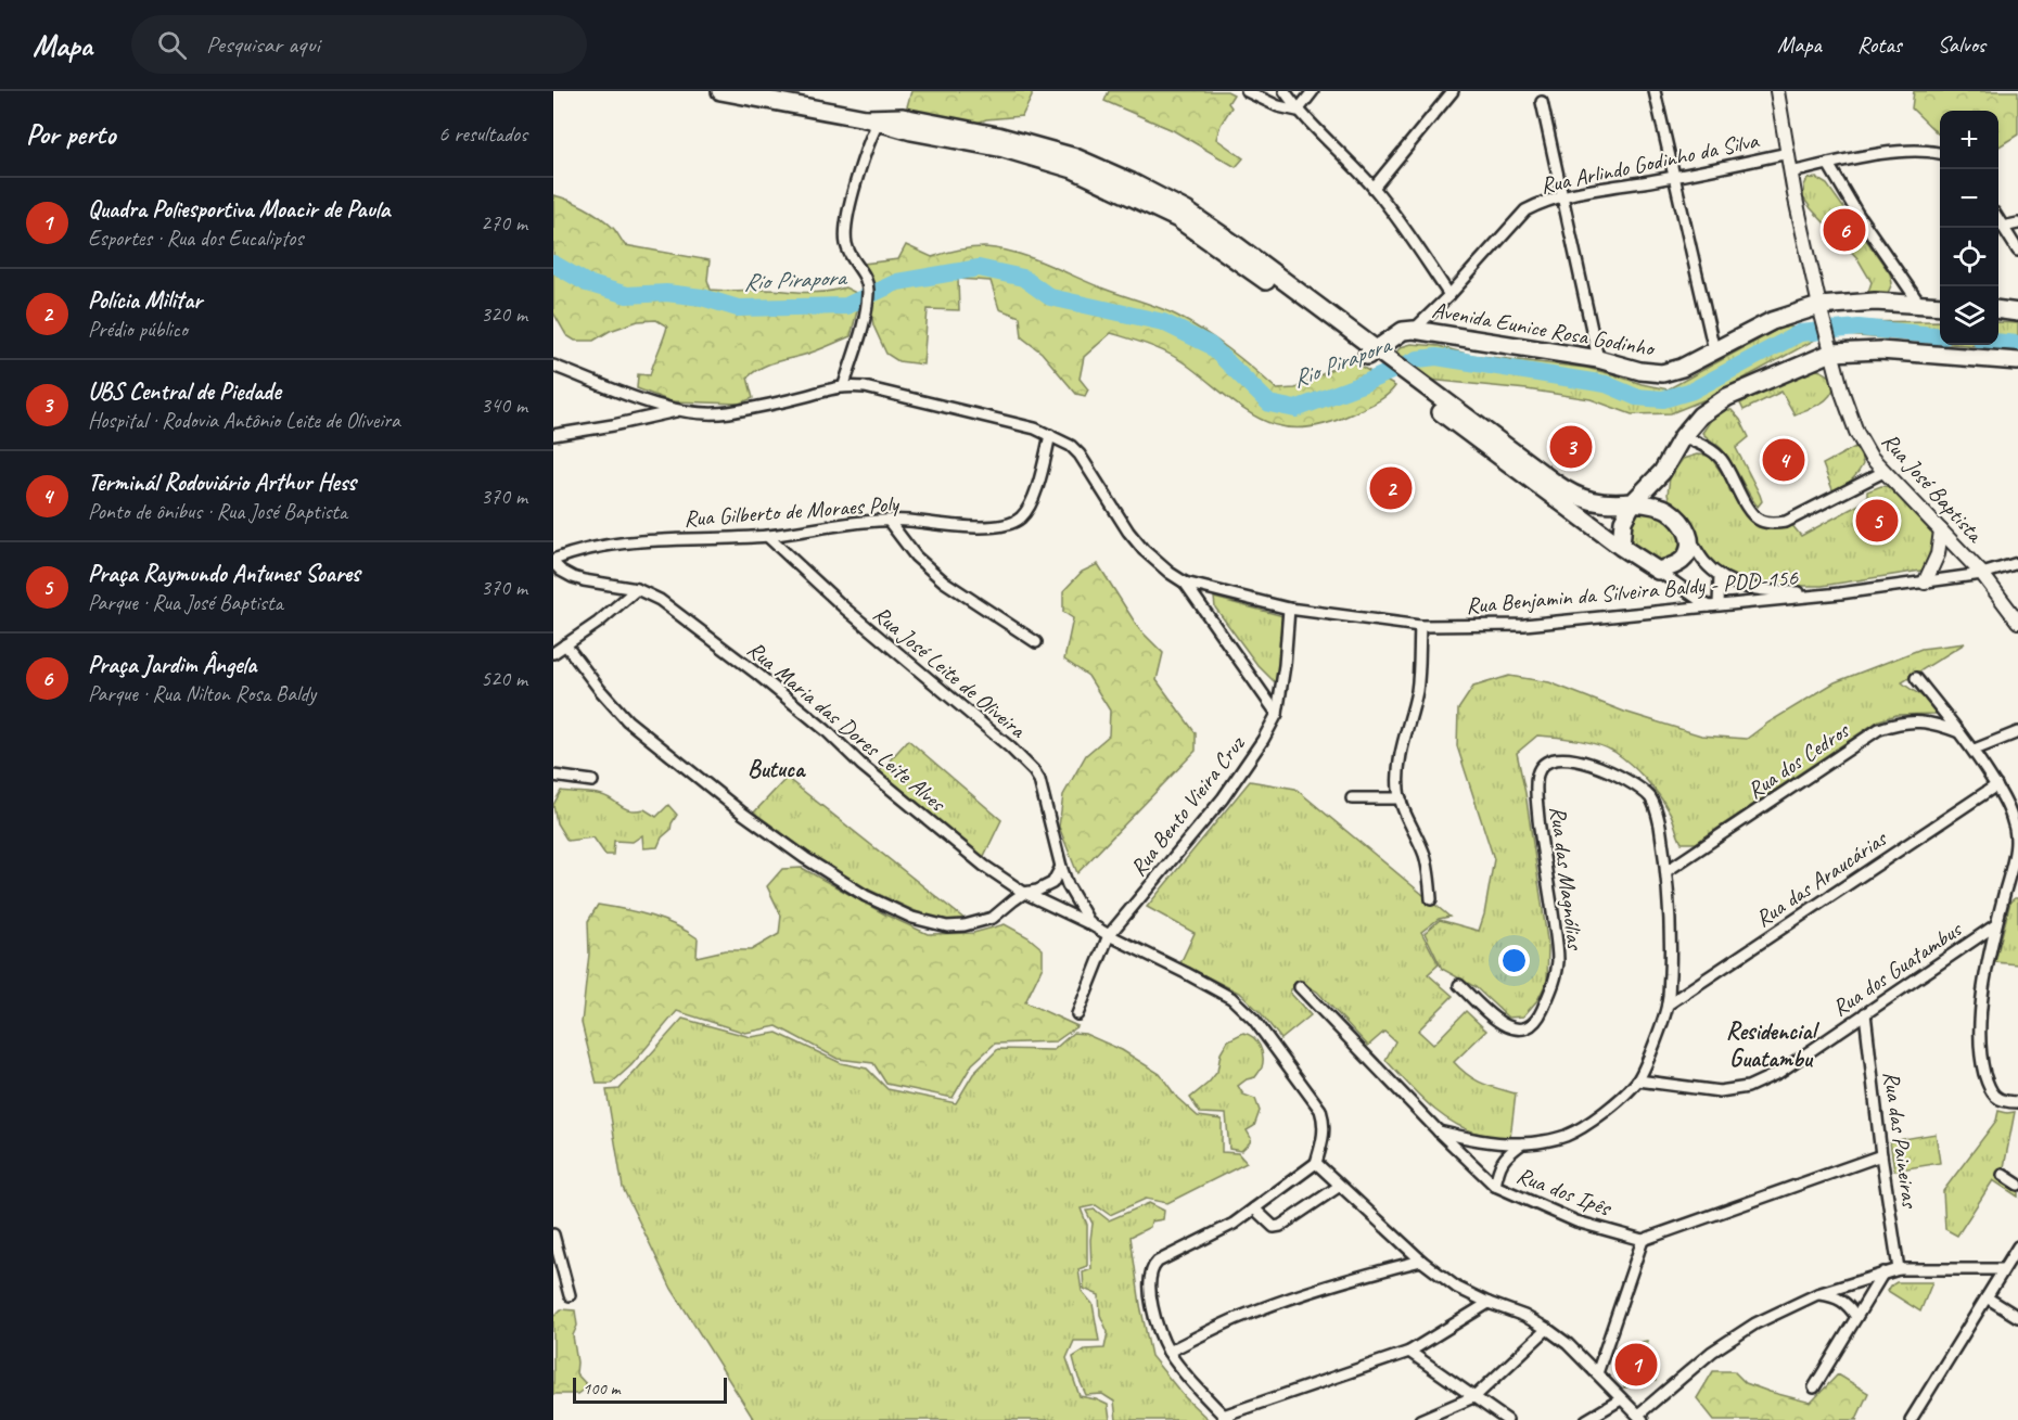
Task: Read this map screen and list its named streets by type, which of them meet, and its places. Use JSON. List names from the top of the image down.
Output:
{
  "streets": {
    "main road": ["Avenida Eunice Rosa Godinho"],
    "street": [
      "Rua Arlindo Godinho da Silva",
      "Rua José Baptista",
      "Rua Gilberto de Moraes Poly",
      "Rua Benjamin da Silveira Baldy - PDD-156",
      "Rua José Leite de Oliveira",
      "Rua Maria das Dores Leite Alves",
      "Rua dos Cedros",
      "Rua Bento Vieira Cruz",
      "Rua das Magnólias",
      "Rua das Araucárias",
      "Rua dos Guatambus",
      "Rua das Paineiras",
      "Rua dos Ipês"
    ]
  },
  "crossings": [
    ["Rua Arlindo Godinho da Silva", "Avenida Eunice Rosa Godinho"],
    ["Avenida Eunice Rosa Godinho", "Rua José Baptista"],
    ["Rua José Baptista", "Rua Benjamin da Silveira Baldy - PDD-156"],
    ["Rua Gilberto de Moraes Poly", "Rua Benjamin da Silveira Baldy - PDD-156"],
    ["Rua Gilberto de Moraes Poly", "Rua José Leite de Oliveira"],
    ["Rua Gilberto de Moraes Poly", "Rua Maria das Dores Leite Alves"],
    ["Rua Benjamin da Silveira Baldy - PDD-156", "Rua Bento Vieira Cruz"],
    ["Rua José Leite de Oliveira", "Rua Maria das Dores Leite Alves"],
    ["Rua Maria das Dores Leite Alves", "Rua Bento Vieira Cruz"],
    ["Rua dos Cedros", "Rua das Magnólias"],
    ["Rua das Magnólias", "Rua das Araucárias"],
    ["Rua das Magnólias", "Rua dos Guatambus"],
    ["Rua das Magnólias", "Rua dos Ipês"],
    ["Rua dos Guatambus", "Rua das Paineiras"]
  ],
  "districts": ["Butuca", "Residencial Guatambu"],
  "water": ["Rio Pirapora"],
  "scale_bar": "100 m",
  "page": {
    "header": "Mapa",
    "search": "Pesquisar aqui",
    "nav": ["Mapa", "Rotas", "Salvos"],
    "heading": ["Por perto", "6 resultados"],
    "map_buttons": ["+", "−"],
    "list": [
      {
        "mark": "1",
        "name": "Quadra Poliesportiva Moacir de Paula",
        "note": "Esportes · Rua dos Eucaliptos",
        "value": "270 m"
      },
      {
        "mark": "2",
        "name": "Polícia Militar",
        "note": "Prédio público",
        "value": "320 m"
      },
      {
        "mark": "3",
        "name": "UBS Central de Piedade",
        "note": "Hospital · Rodovia Antônio Leite de Oliveira",
        "value": "340 m"
      },
      {
        "mark": "4",
        "name": "Terminál Rodoviário Arthur Hess",
        "note": "Ponto de ônibus · Rua José Baptista",
        "value": "370 m"
      },
      {
        "mark": "5",
        "name": "Praça Raymundo Antunes Soares",
        "note": "Parque · Rua José Baptista",
        "value": "370 m"
      },
      {
        "mark": "6",
        "name": "Praça Jardim Ângela",
        "note": "Parque · Rua Nilton Rosa Baldy",
        "value": "520 m"
      }
    ],
    "pins": [
      "6",
      "3",
      "4",
      "2",
      "5",
      "1"
    ],
    "scale": "100 m"
  }
}
